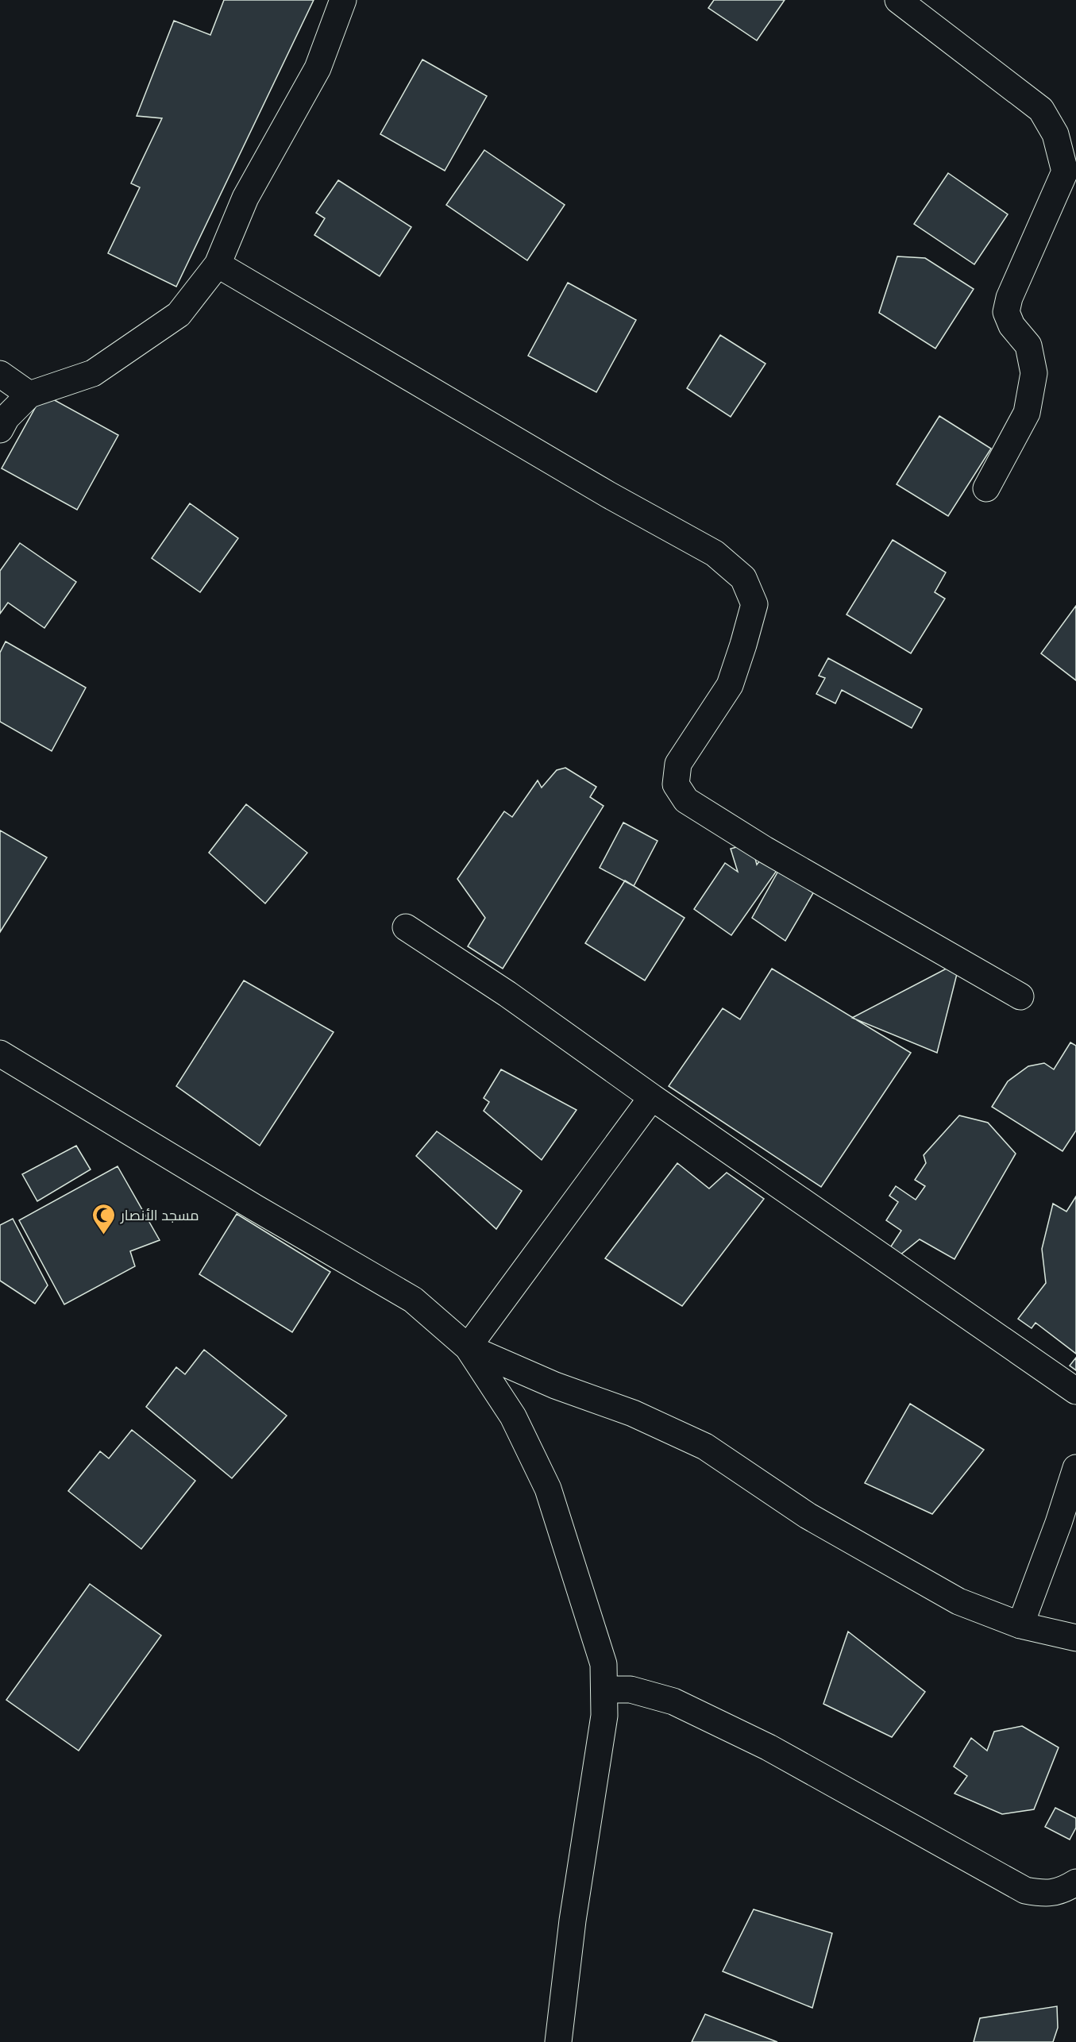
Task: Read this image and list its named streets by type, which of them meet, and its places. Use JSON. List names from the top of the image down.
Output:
{
  "places": {
    "mosque": ["مسجد الأنصار"]
  }
}
